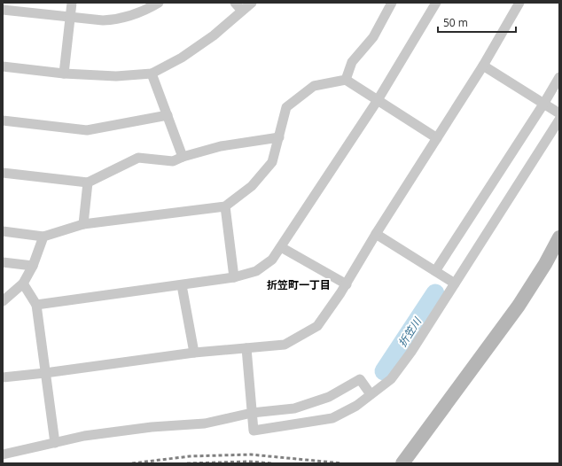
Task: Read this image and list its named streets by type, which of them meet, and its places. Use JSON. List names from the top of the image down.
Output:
{
  "districts": ["折笠町一丁目"],
  "water": ["折笠川"],
  "scale_bar": "50 m"
}
